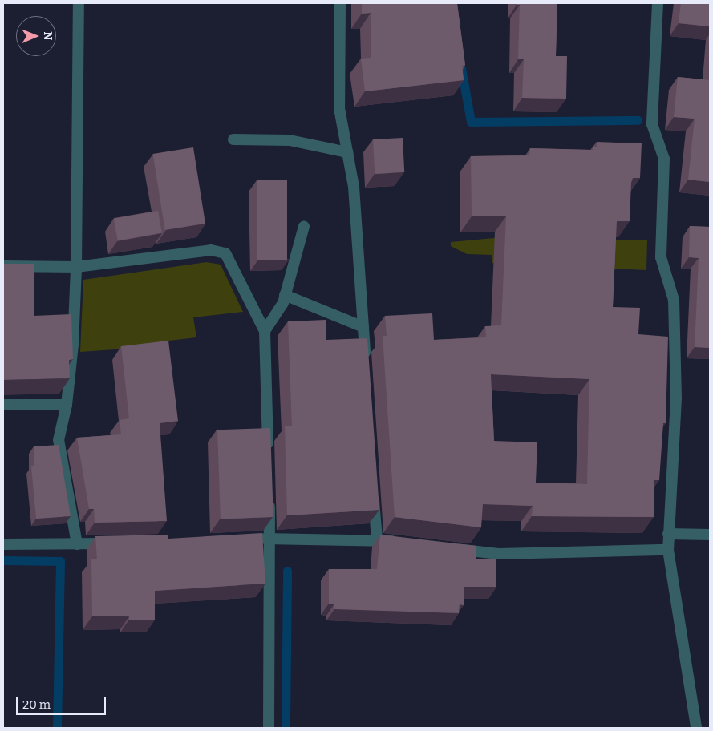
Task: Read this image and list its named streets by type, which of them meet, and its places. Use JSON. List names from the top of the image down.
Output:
{
  "scale_bar": "20 m",
  "north": "right"
}
